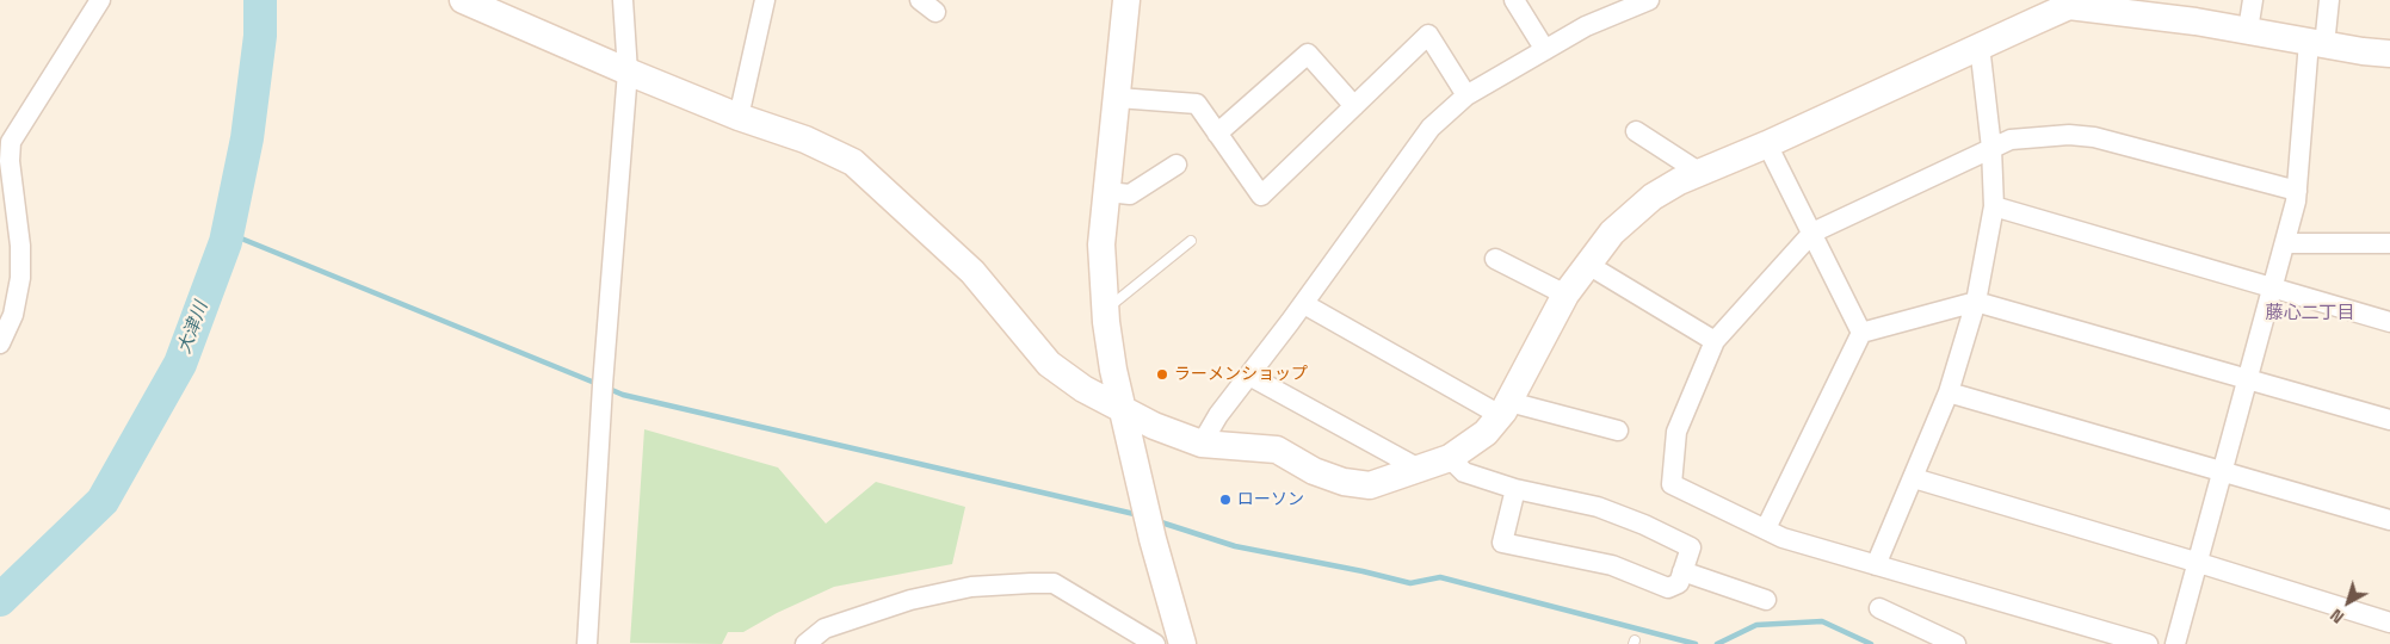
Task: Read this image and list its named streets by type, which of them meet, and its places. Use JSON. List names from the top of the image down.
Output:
{
  "districts": ["藤心二丁目"],
  "water": ["大津川"],
  "places": ["ラーメンショップ", "ローソン"],
  "north": "bottom left"
}
